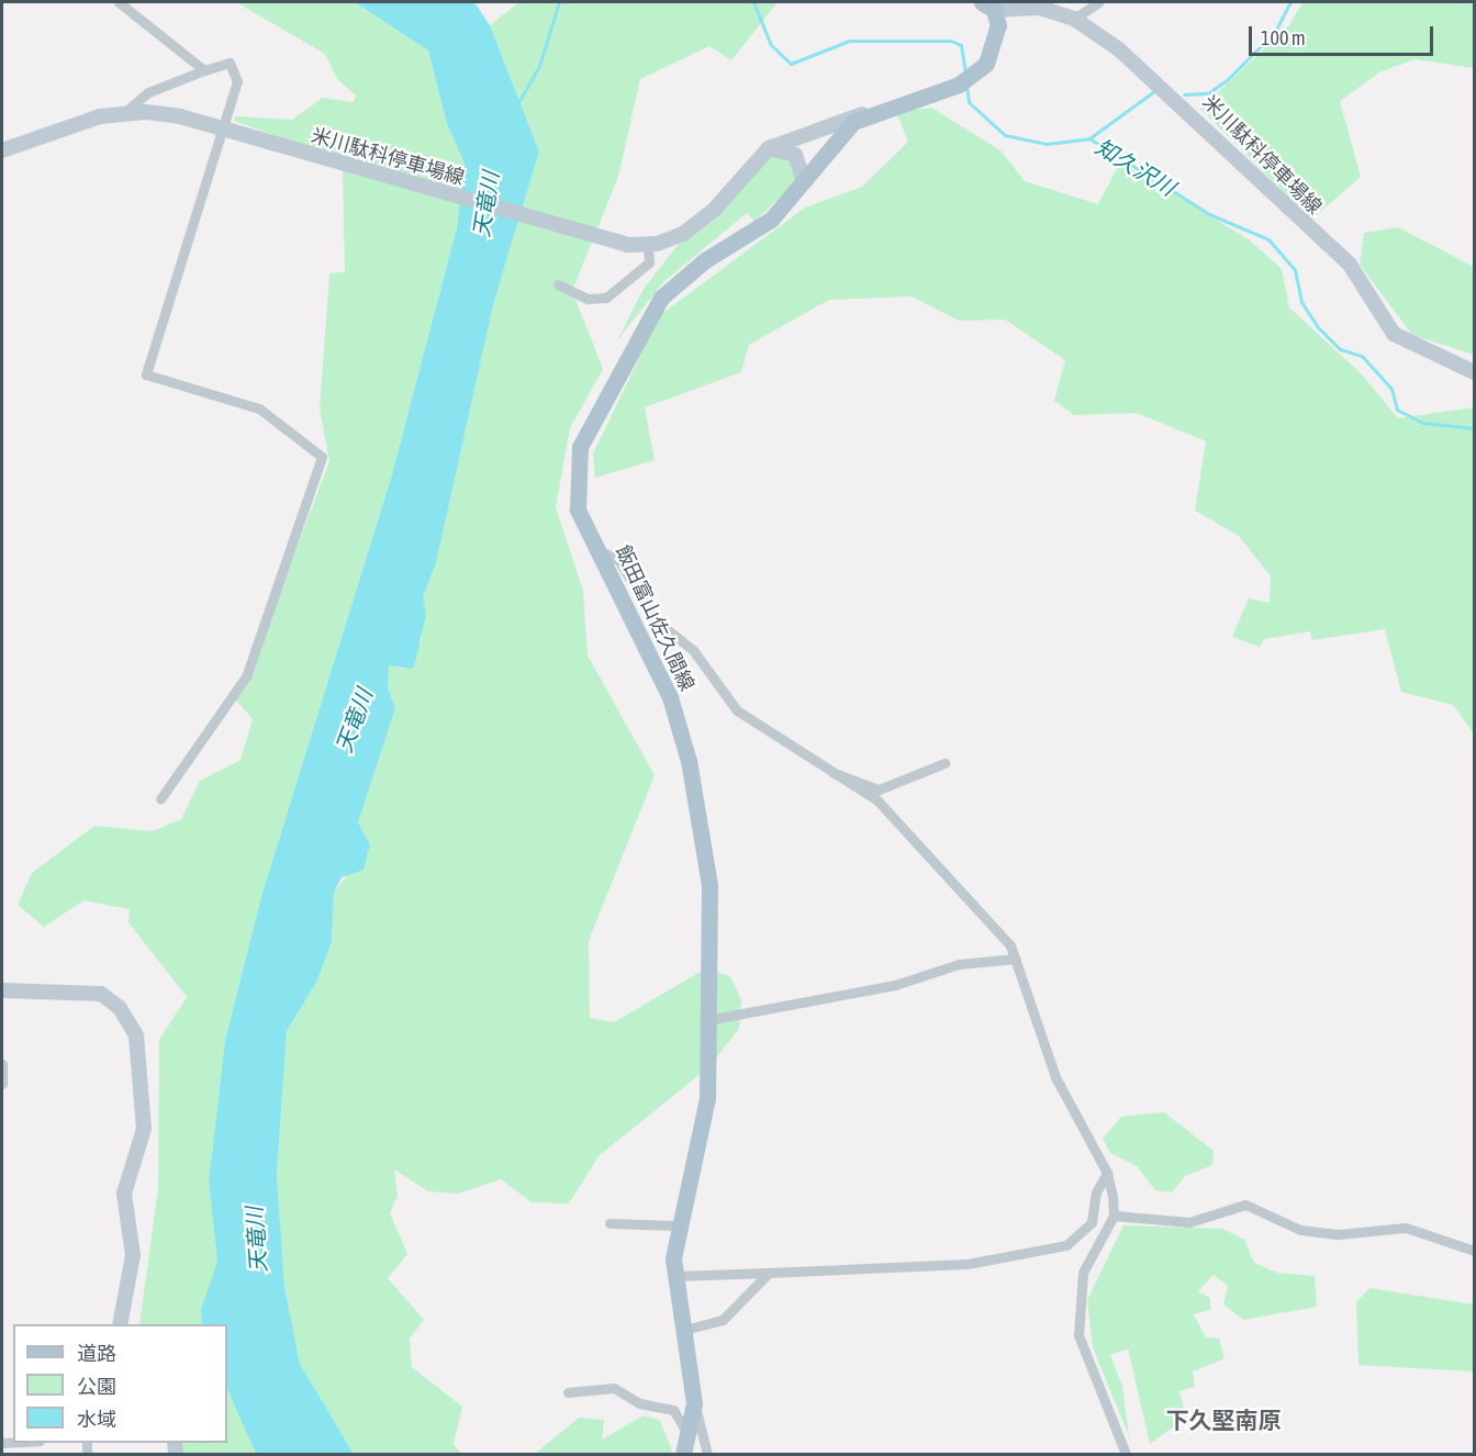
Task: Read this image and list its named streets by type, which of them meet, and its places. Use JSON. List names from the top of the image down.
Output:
{
  "streets": {
    "main road": ["米川駄科停車場線", "飯田富山佐久間線"]
  },
  "crossings": [
    ["米川駄科停車場線", "飯田富山佐久間線"]
  ],
  "districts": ["下久堅南原"],
  "water": ["知久沢川", "天竜川"],
  "legend": ["道路", "公園", "水域"],
  "scale_bar": "100 m"
}
